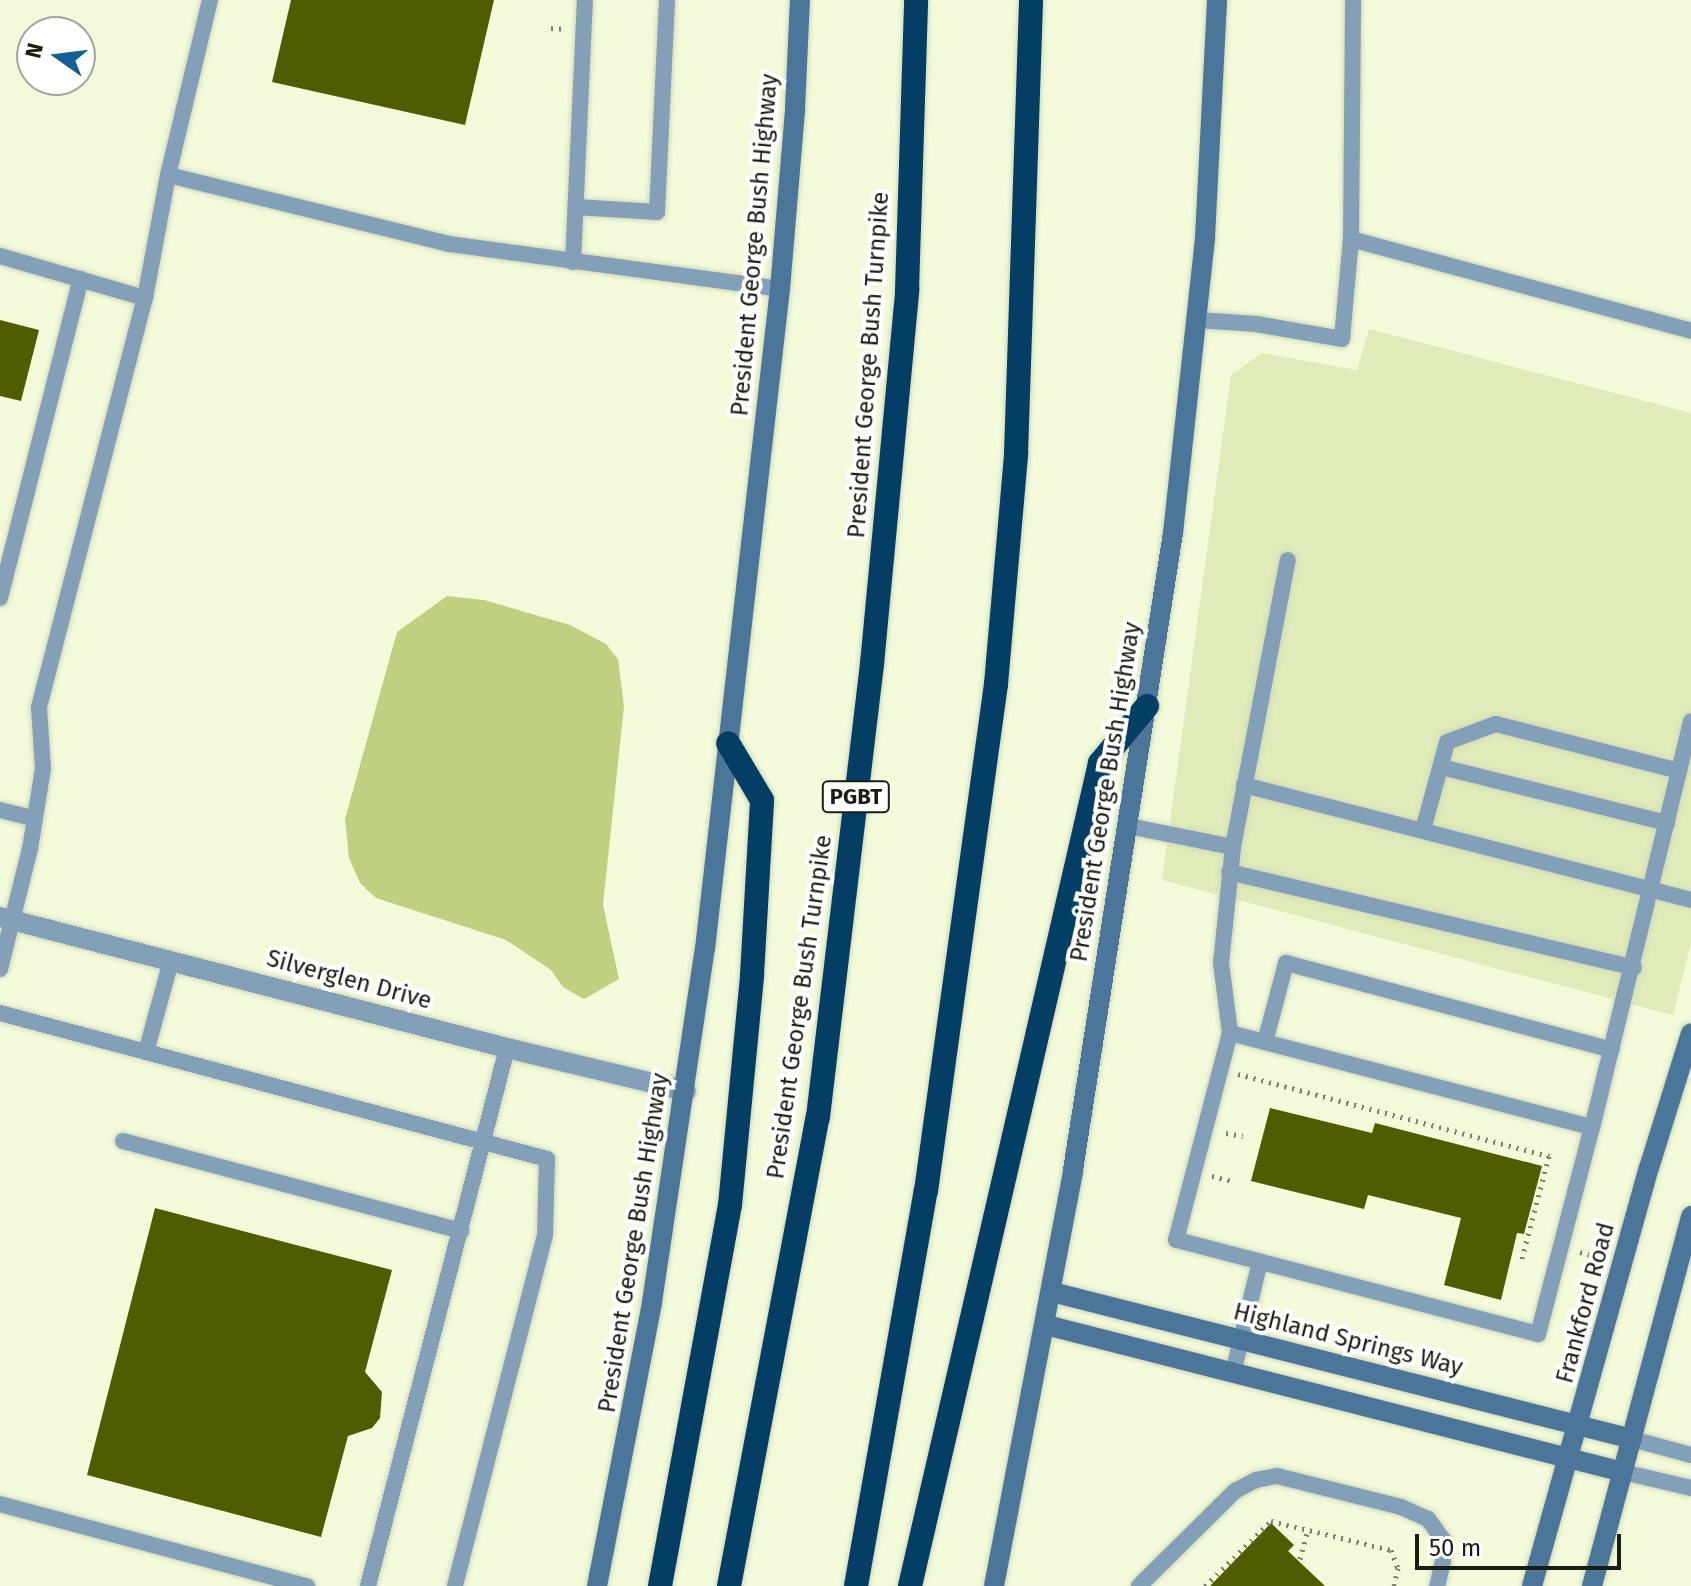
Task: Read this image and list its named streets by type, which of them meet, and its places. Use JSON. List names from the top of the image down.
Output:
{
  "streets": {
    "highway": ["President George Bush Turnpike", "PGBT"],
    "main road": ["President George Bush Highway", "Frankford Road", "Highland Springs Way"],
    "street": ["Silverglen Drive"]
  },
  "crossings": [
    ["President George Bush Highway", "Silverglen Drive"],
    ["President George Bush Highway", "Highland Springs Way"],
    ["Frankford Road", "Highland Springs Way"]
  ],
  "scale_bar": "50 m",
  "north": "left"
}
